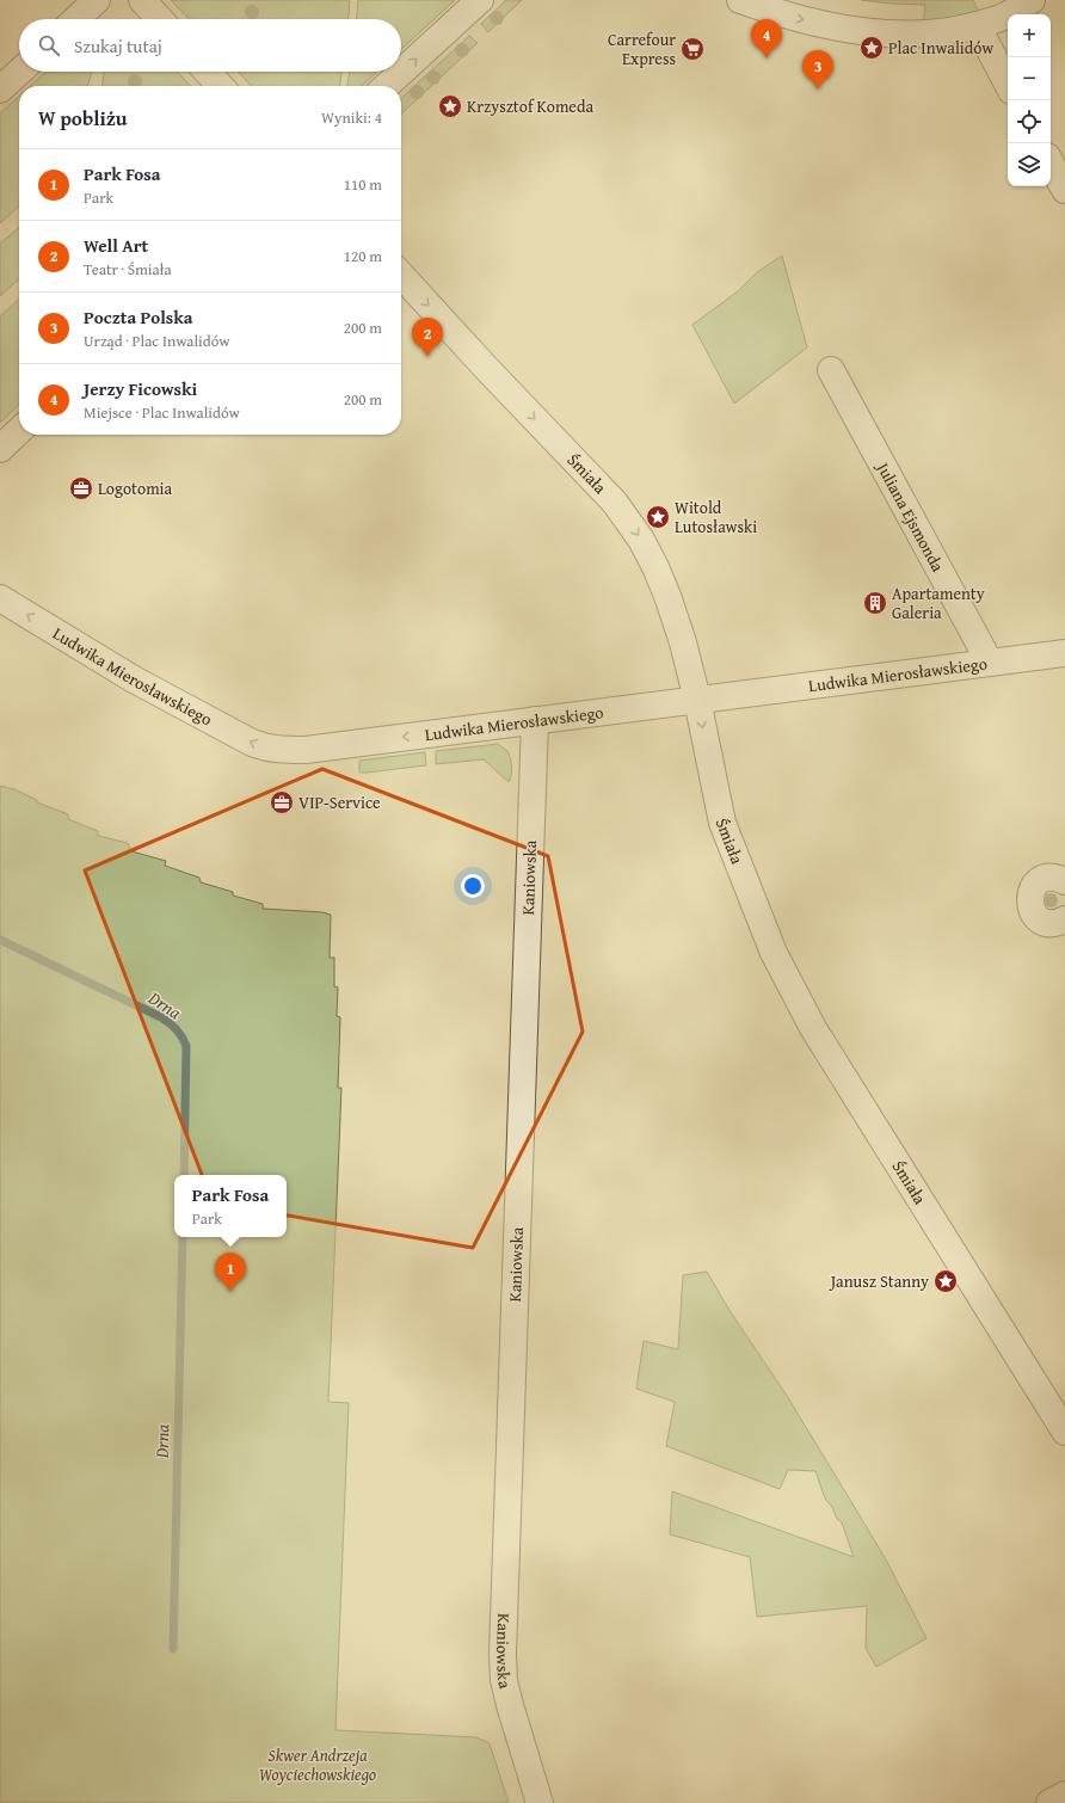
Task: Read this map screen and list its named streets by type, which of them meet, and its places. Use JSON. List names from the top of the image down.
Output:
{
  "streets": {
    "street": [
      "Śmiała",
      "Juliana Ejsmonda",
      "Ludwika Mierosławskiego",
      "Kaniowska"
    ]
  },
  "crossings": [
    ["Śmiała", "Ludwika Mierosławskiego"],
    ["Juliana Ejsmonda", "Ludwika Mierosławskiego"],
    ["Ludwika Mierosławskiego", "Kaniowska"]
  ],
  "one_way": ["Śmiała", "Ludwika Mierosławskiego"],
  "water": ["Drna"],
  "parks": ["Skwer Andrzeja Woyciechowskiego"],
  "places": {
    "place": [
      "Plac Inwalidów",
      "Krzysztof Komeda",
      "Witold Lutosławski",
      "Janusz Stanny"
    ],
    "supermarket": ["Carrefour Express"],
    "office": ["Logotomia", "VIP-Service"],
    "building": ["Apartamenty Galeria"]
  },
  "page": {
    "map_buttons": ["+", "−"],
    "pins": [
      "4",
      "3",
      "2",
      "1"
    ],
    "search": "Szukaj tutaj",
    "heading": ["W pobliżu", "Wyniki: 4"],
    "list": [
      {
        "mark": "1",
        "name": "Park Fosa",
        "note": "Park",
        "value": "110 m"
      },
      {
        "mark": "2",
        "name": "Well Art",
        "note": "Teatr · Śmiała",
        "value": "120 m"
      },
      {
        "mark": "3",
        "name": "Poczta Polska",
        "note": "Urząd · Plac Inwalidów",
        "value": "200 m"
      },
      {
        "mark": "4",
        "name": "Jerzy Ficowski",
        "note": "Miejsce · Plac Inwalidów",
        "value": "200 m"
      }
    ],
    "popup": ["Park Fosa", "Park"]
  }
}
